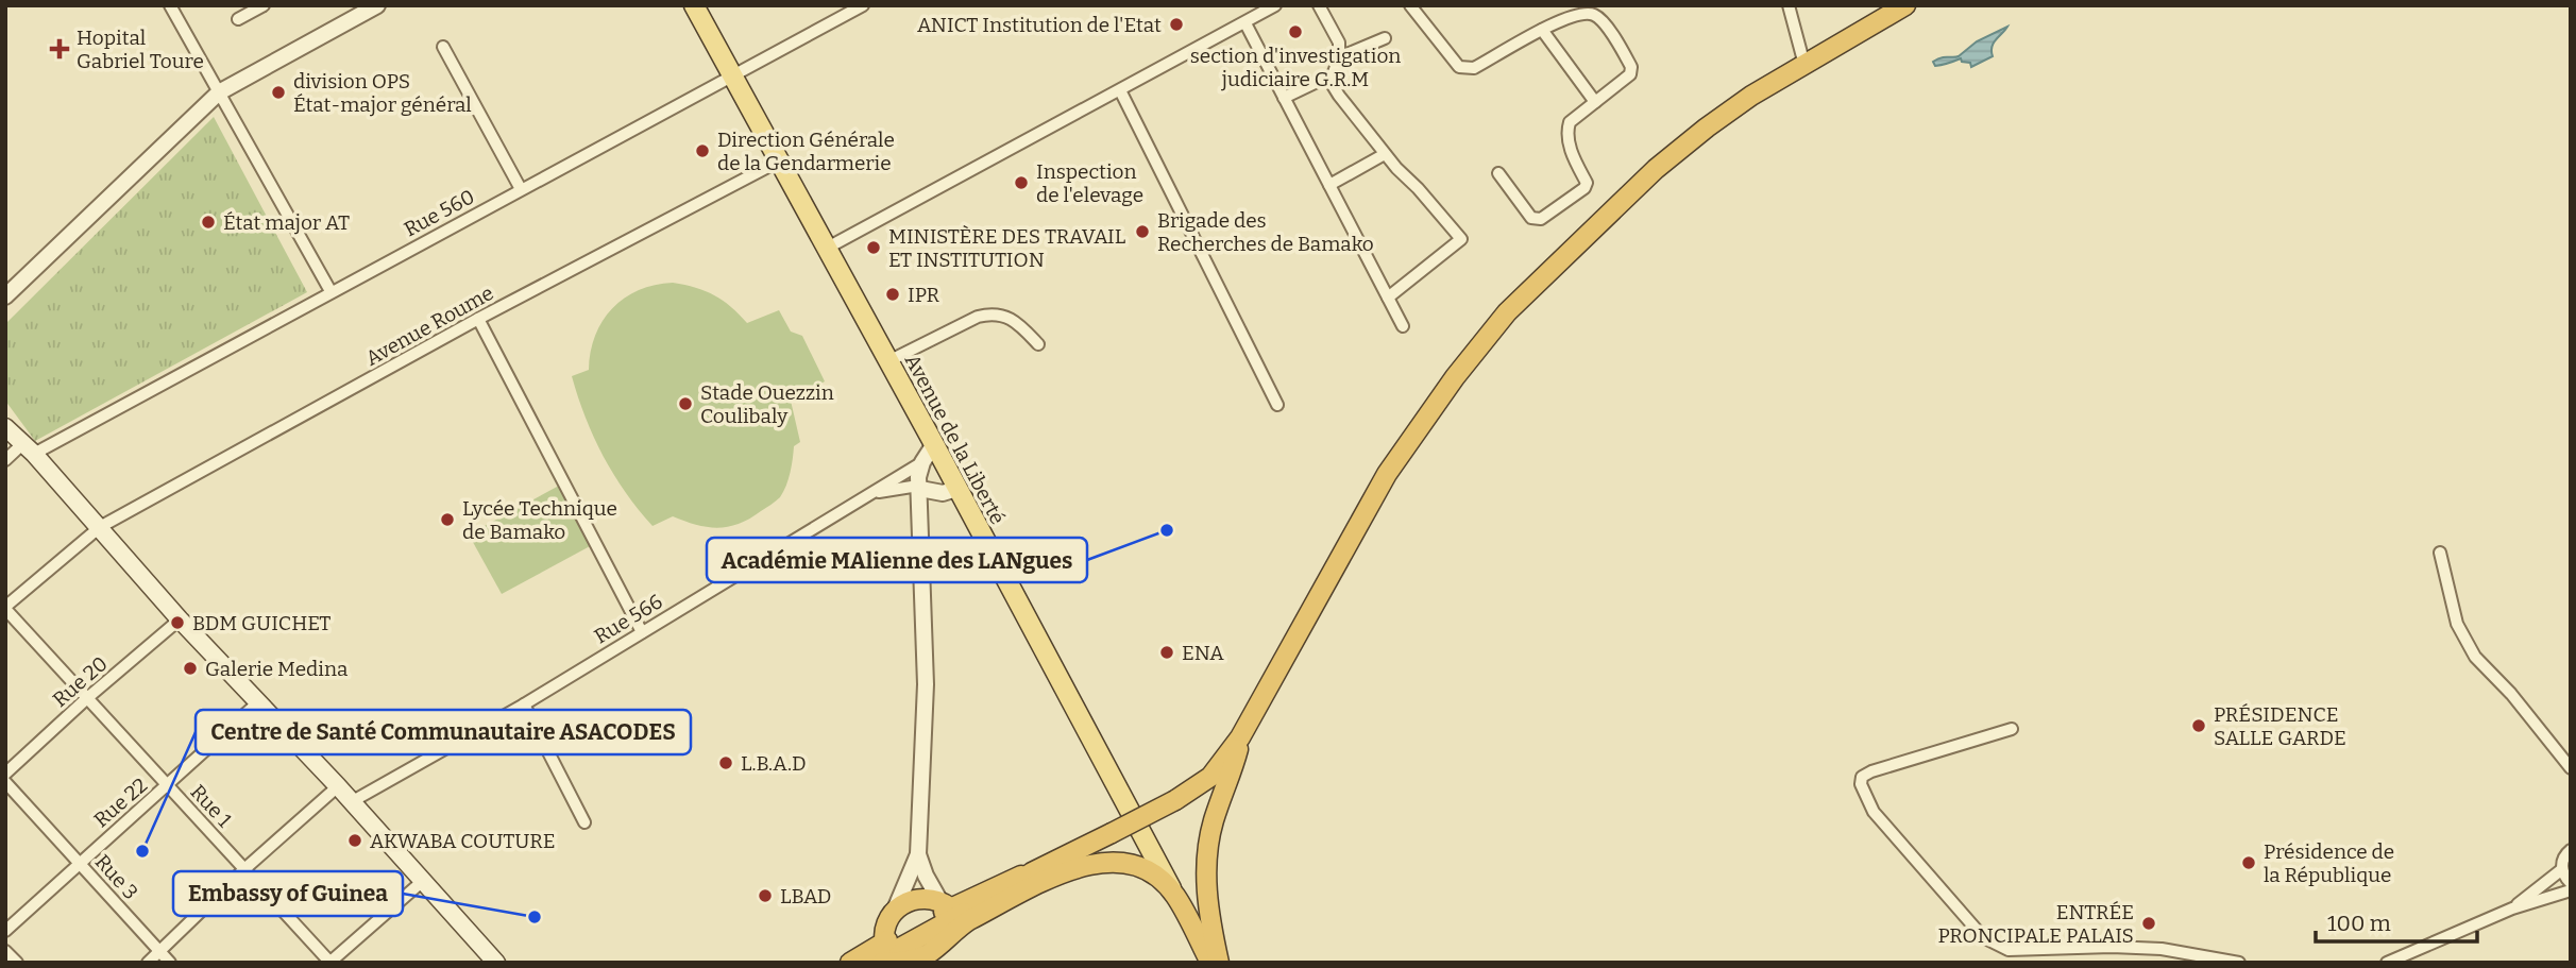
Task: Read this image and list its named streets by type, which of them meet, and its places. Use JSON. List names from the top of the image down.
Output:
{
  "streets": {
    "main road": ["Avenue de la Liberté"],
    "street": [
      "Rue 560",
      "Avenue Roume",
      "Rue 566",
      "Rue 20",
      "Rue 22",
      "Rue 1",
      "Rue 3"
    ]
  },
  "crossings": [
    ["Rue 560", "Avenue de la Liberté"],
    ["Avenue Roume", "Avenue de la Liberté"],
    ["Avenue Roume", "Rue 1"],
    ["Rue 20", "Rue 1"],
    ["Rue 22", "Rue 1"],
    ["Rue 22", "Rue 3"]
  ],
  "places": {
    "other": [
      "ANICT Institution de l'Etat",
      "section d'investigation judiciaire G.R.M",
      "division OPS État-major général",
      "Direction Générale de la Gendarmerie",
      "Inspection de l'elevage",
      "État major AT",
      "Brigade des Recherches de Bamako",
      "MINISTÈRE DES TRAVAIL ET INSTITUTION",
      "IPR",
      "Stade Ouezzin Coulibaly",
      "Lycée Technique de Bamako",
      "Académie MAlienne des LANgues",
      "BDM GUICHET",
      "ENA",
      "Galerie Medina",
      "PRÉSIDENCE SALLE GARDE",
      "L.B.A.D",
      "AKWABA COUTURE",
      "Centre de Santé Communautaire ASACODES",
      "Présidence de la République",
      "LBAD",
      "Embassy of Guinea",
      "ENTRÉE PRONCIPALE PALAIS"
    ],
    "health": ["Hopital Gabriel Toure"]
  },
  "scale_bar": "100 m"
}
